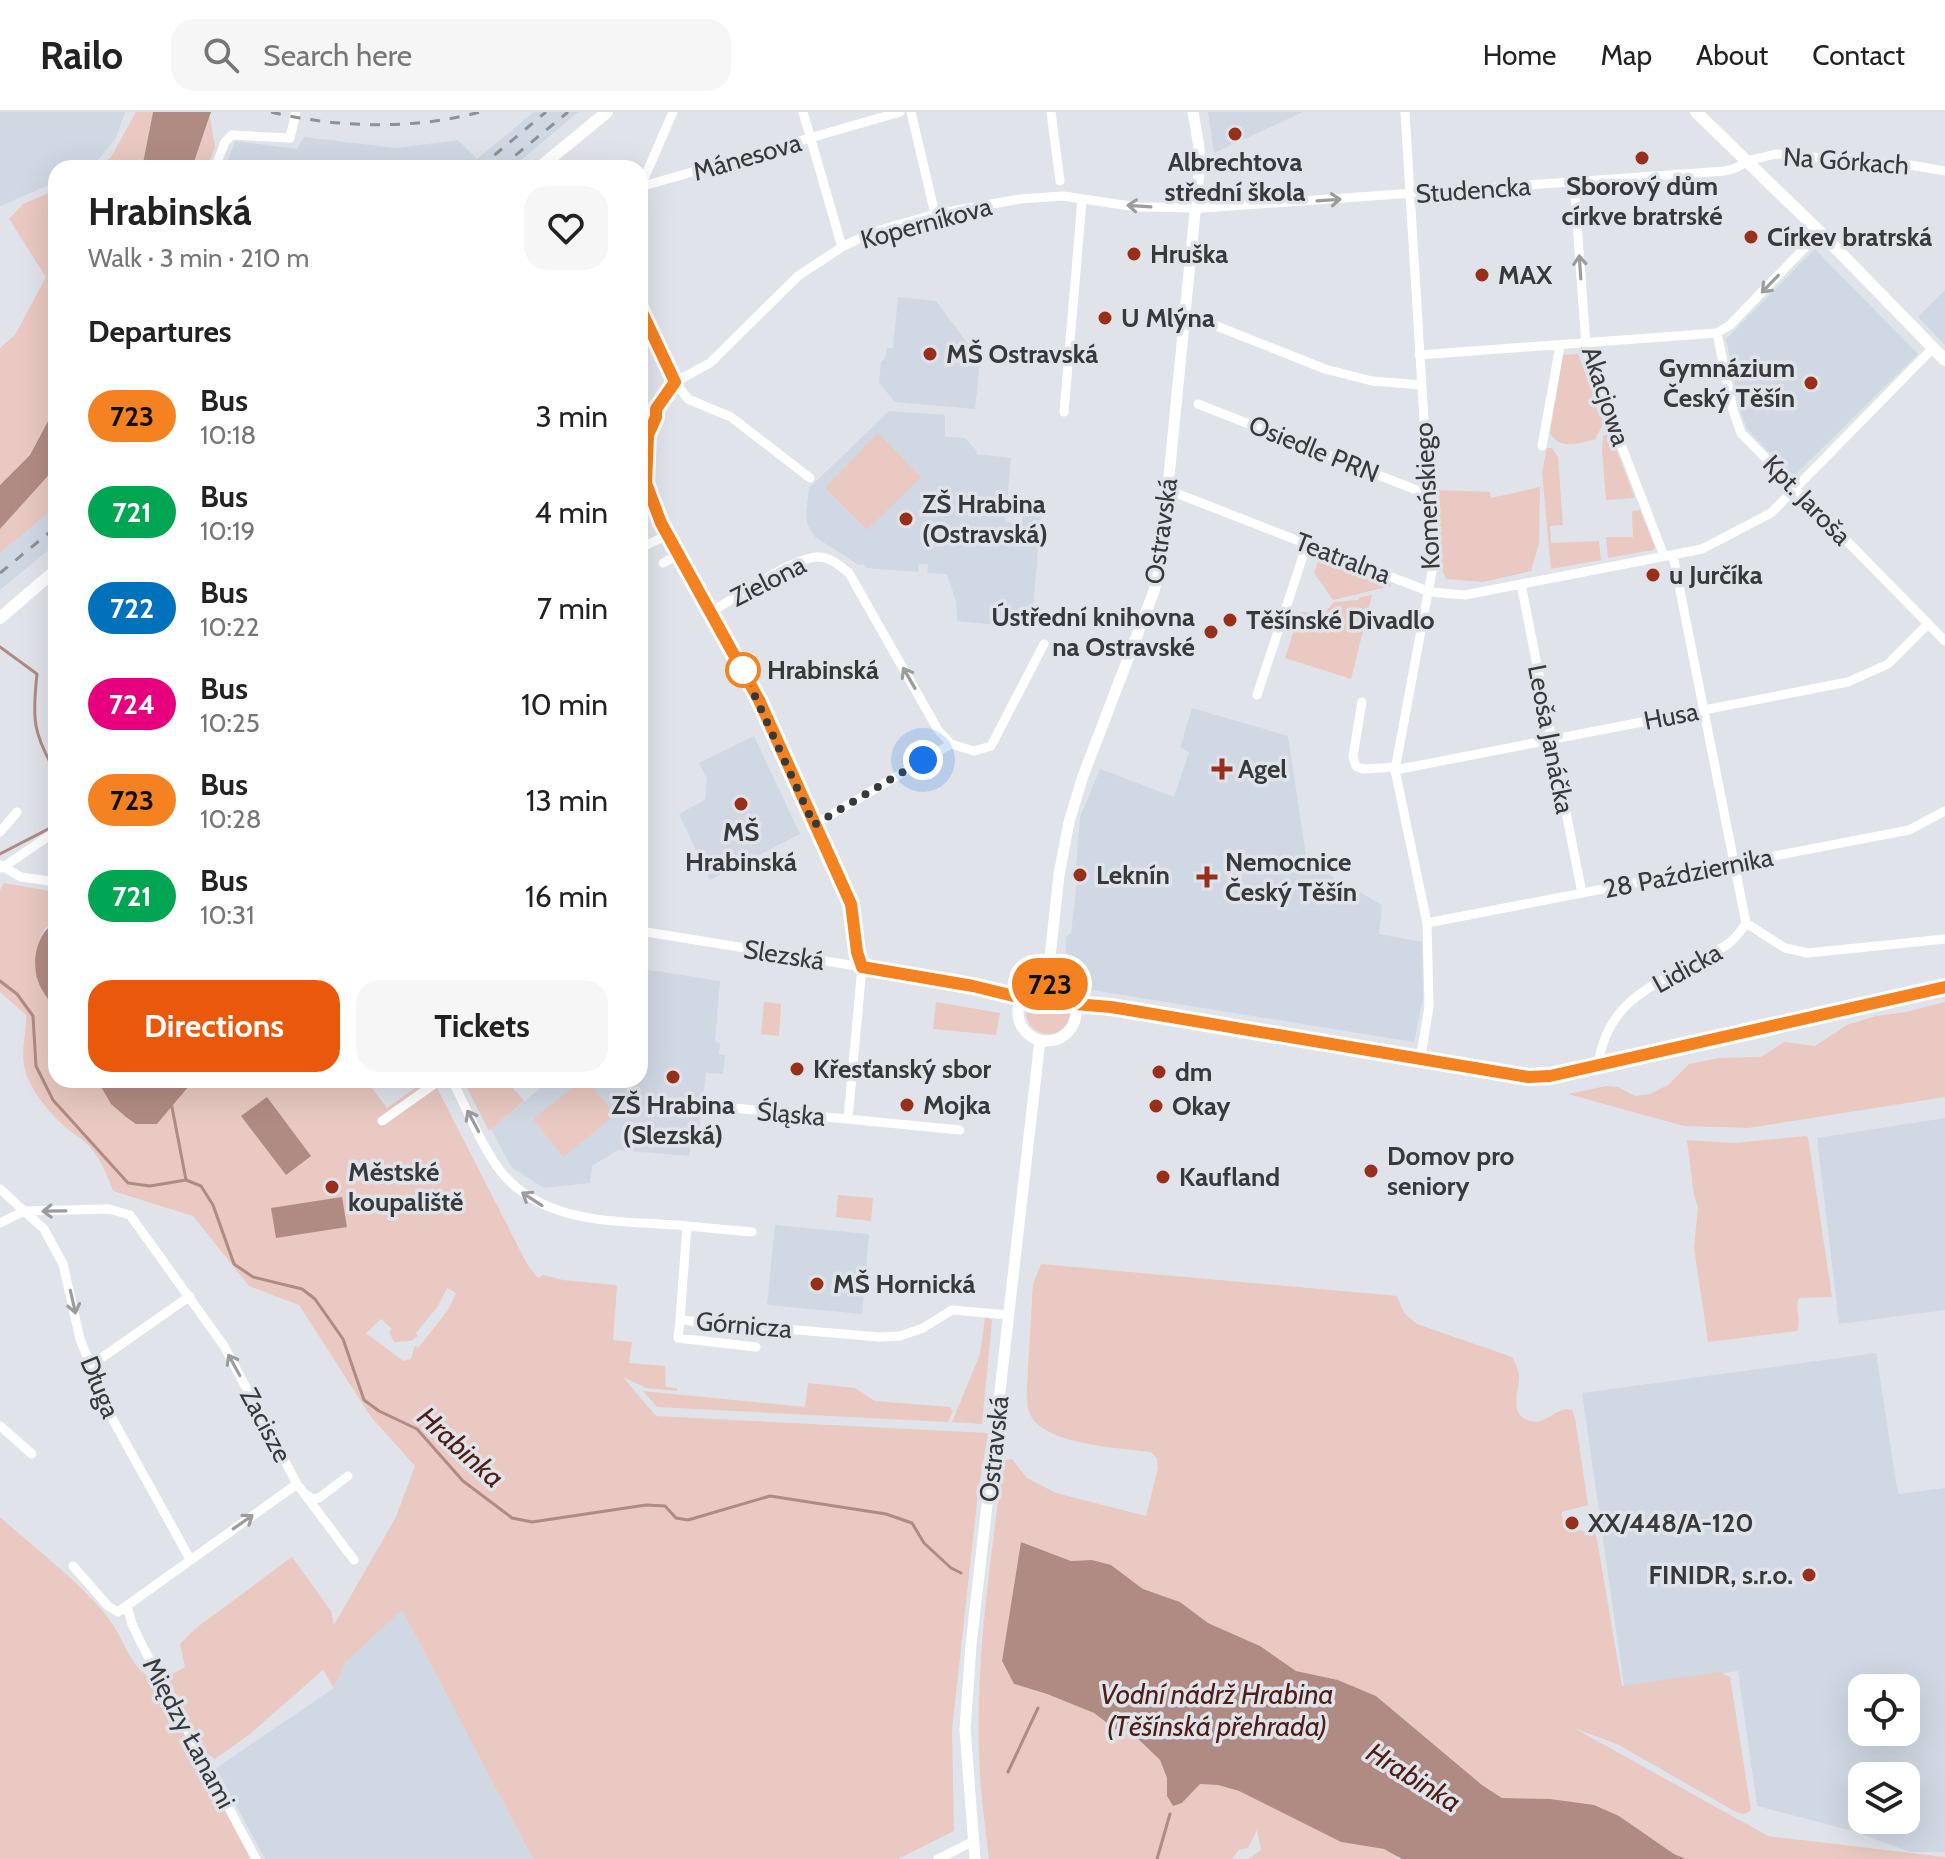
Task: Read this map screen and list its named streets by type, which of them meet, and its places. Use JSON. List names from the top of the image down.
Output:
{
  "streets": {
    "street": [
      "Mánesova",
      "Na Górkach",
      "Studencka",
      "Koperníkova",
      "Akacjowa",
      "Osiedle PRN",
      "Komeńskiego",
      "Kpt. Jaroša",
      "Ostravská",
      "Teatralna",
      "Zielona",
      "Husa",
      "Leoša Janáčka",
      "28 Października",
      "Slezská",
      "Lidicka",
      "Śląska",
      "Górnicza",
      "Długa",
      "Zacisze",
      "Między Łanami"
    ]
  },
  "crossings": [
    ["Na Górkach", "Studencka"],
    ["Studencka", "Koperníkova"],
    ["Studencka", "Akacjowa"],
    ["Studencka", "Komeńskiego"],
    ["Studencka", "Ostravská"],
    ["Koperníkova", "Ostravská"],
    ["Akacjowa", "Teatralna"],
    ["Akacjowa", "Husa"],
    ["Akacjowa", "28 Października"],
    ["Akacjowa", "Lidicka"],
    ["Osiedle PRN", "Komeńskiego"],
    ["Komeńskiego", "Teatralna"],
    ["Komeńskiego", "Husa"],
    ["Komeńskiego", "28 Października"],
    ["Kpt. Jaroša", "Teatralna"],
    ["Kpt. Jaroša", "Husa"],
    ["Ostravská", "Teatralna"],
    ["Ostravská", "Slezská"],
    ["Ostravská", "Górnicza"],
    ["Teatralna", "Leoša Janáčka"],
    ["Husa", "Leoša Janáčka"],
    ["Leoša Janáčka", "28 Października"],
    ["Slezská", "Śląska"],
    ["Długa", "Zacisze"]
  ],
  "one_way": ["Studencka", "Długa"],
  "water": ["Hrabinka", "Vodní nádrž Hrabina (Těšínská přehrada)"],
  "places": {
    "other": [
      "Albrechtova střední škola",
      "Sborový dům církve bratrské",
      "Církev bratrská",
      "Hruška",
      "MAX",
      "U Mlýna",
      "MŠ Ostravská",
      "Gymnázium Český Těšín",
      "ZŠ Hrabina (Ostravská)",
      "u Jurčíka",
      "Těšínské Divadlo",
      "Ústřední knihovna na Ostravské",
      "Hrabinská",
      "MŠ Hrabinská",
      "Leknín",
      "Křesťanský sbor",
      "dm",
      "ZŠ Hrabina (Slezská)",
      "Mojka",
      "Okay",
      "Domov pro seniory",
      "Kaufland",
      "Městské koupaliště",
      "MŠ Hornická",
      "XX/448/A-120",
      "FINIDR, s.r.o."
    ],
    "health": ["Agel", "Nemocnice Český Těšín"]
  },
  "lines": ["bus line 723"],
  "page": {
    "header": "Railo",
    "search": "Search here",
    "nav": [
      "Home",
      "Map",
      "About",
      "Contact"
    ],
    "on_map": "723",
    "heading": [
      ["Hrabinská", "Walk · 3 min · 210 m"],
      "Departures"
    ],
    "list": [
      {
        "mark": "723",
        "name": "Bus",
        "note": "10:18",
        "value": "3 min"
      },
      {
        "mark": "721",
        "name": "Bus",
        "note": "10:19",
        "value": "4 min"
      },
      {
        "mark": "722",
        "name": "Bus",
        "note": "10:22",
        "value": "7 min"
      },
      {
        "mark": "724",
        "name": "Bus",
        "note": "10:25",
        "value": "10 min"
      },
      {
        "mark": "723",
        "name": "Bus",
        "note": "10:28",
        "value": "13 min"
      },
      {
        "mark": "721",
        "name": "Bus",
        "note": "10:31",
        "value": "16 min"
      }
    ],
    "buttons": ["Directions", "Tickets"]
  }
}
